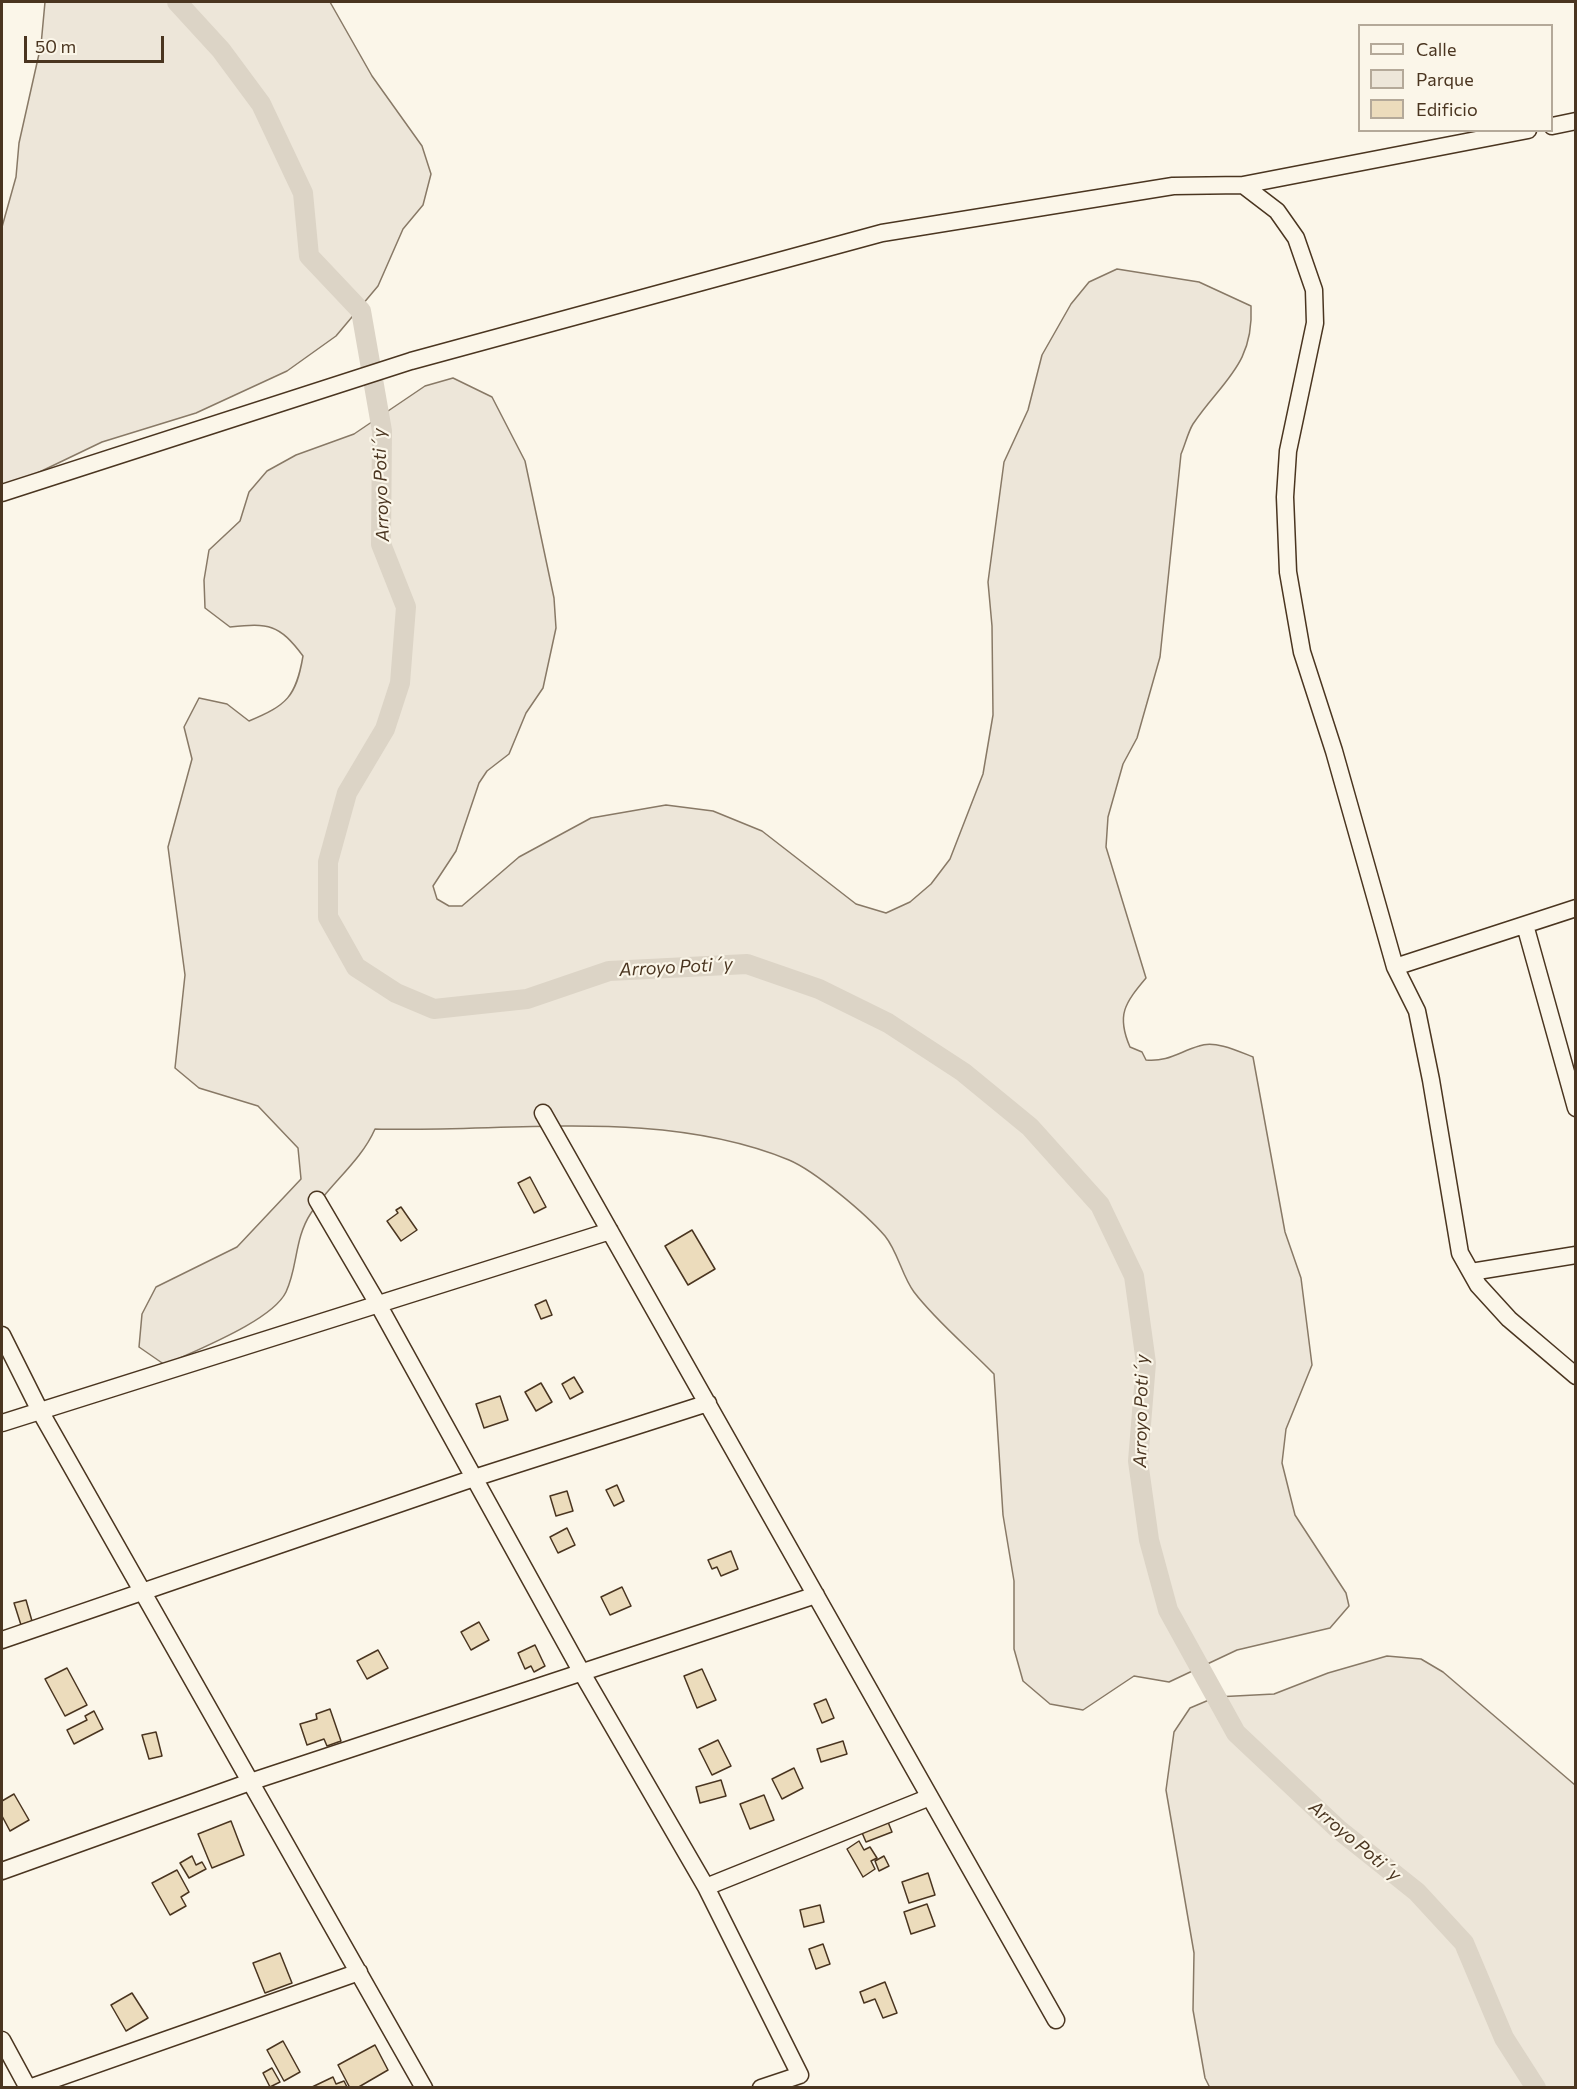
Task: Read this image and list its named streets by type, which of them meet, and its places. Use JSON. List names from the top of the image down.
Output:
{
  "water": ["Arroyo Poti´y"],
  "legend": ["Calle", "Parque", "Edificio"],
  "scale_bar": "50 m"
}
